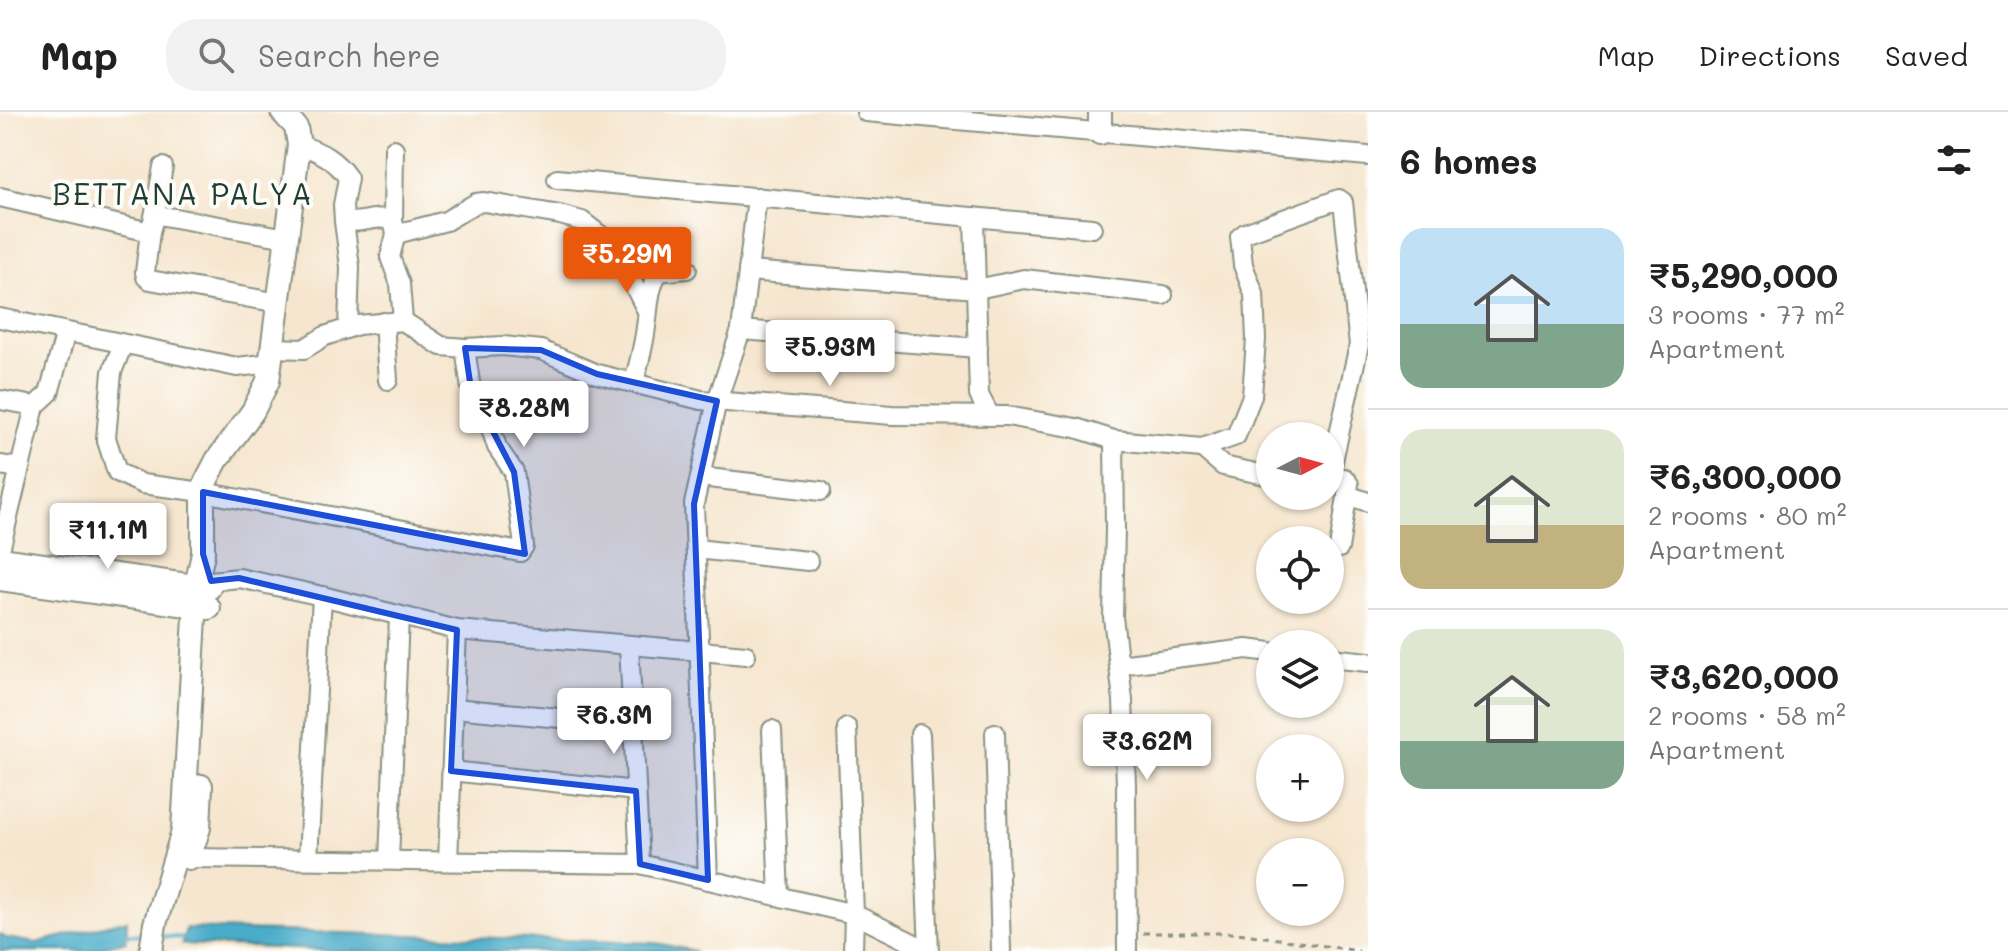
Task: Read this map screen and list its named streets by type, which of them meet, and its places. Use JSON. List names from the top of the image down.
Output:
{
  "districts": ["BETTANA PALYA"],
  "north": "right",
  "page": {
    "header": "Map",
    "search": "Search here",
    "nav": ["Map", "Directions", "Saved"],
    "heading": "6 homes",
    "list": [
      {
        "name": "₹5,290,000",
        "note": "3 rooms · 77 m² · Apartment"
      },
      {
        "name": "₹6,300,000",
        "note": "2 rooms · 80 m² · Apartment"
      },
      {
        "name": "₹3,620,000",
        "note": "2 rooms · 58 m² · Apartment"
      }
    ],
    "price": [
      "₹5.29M",
      "₹5.93M",
      "₹8.28M",
      "₹11.1M",
      "₹6.3M",
      "₹3.62M"
    ],
    "map_buttons": ["+", "−"]
  }
}
